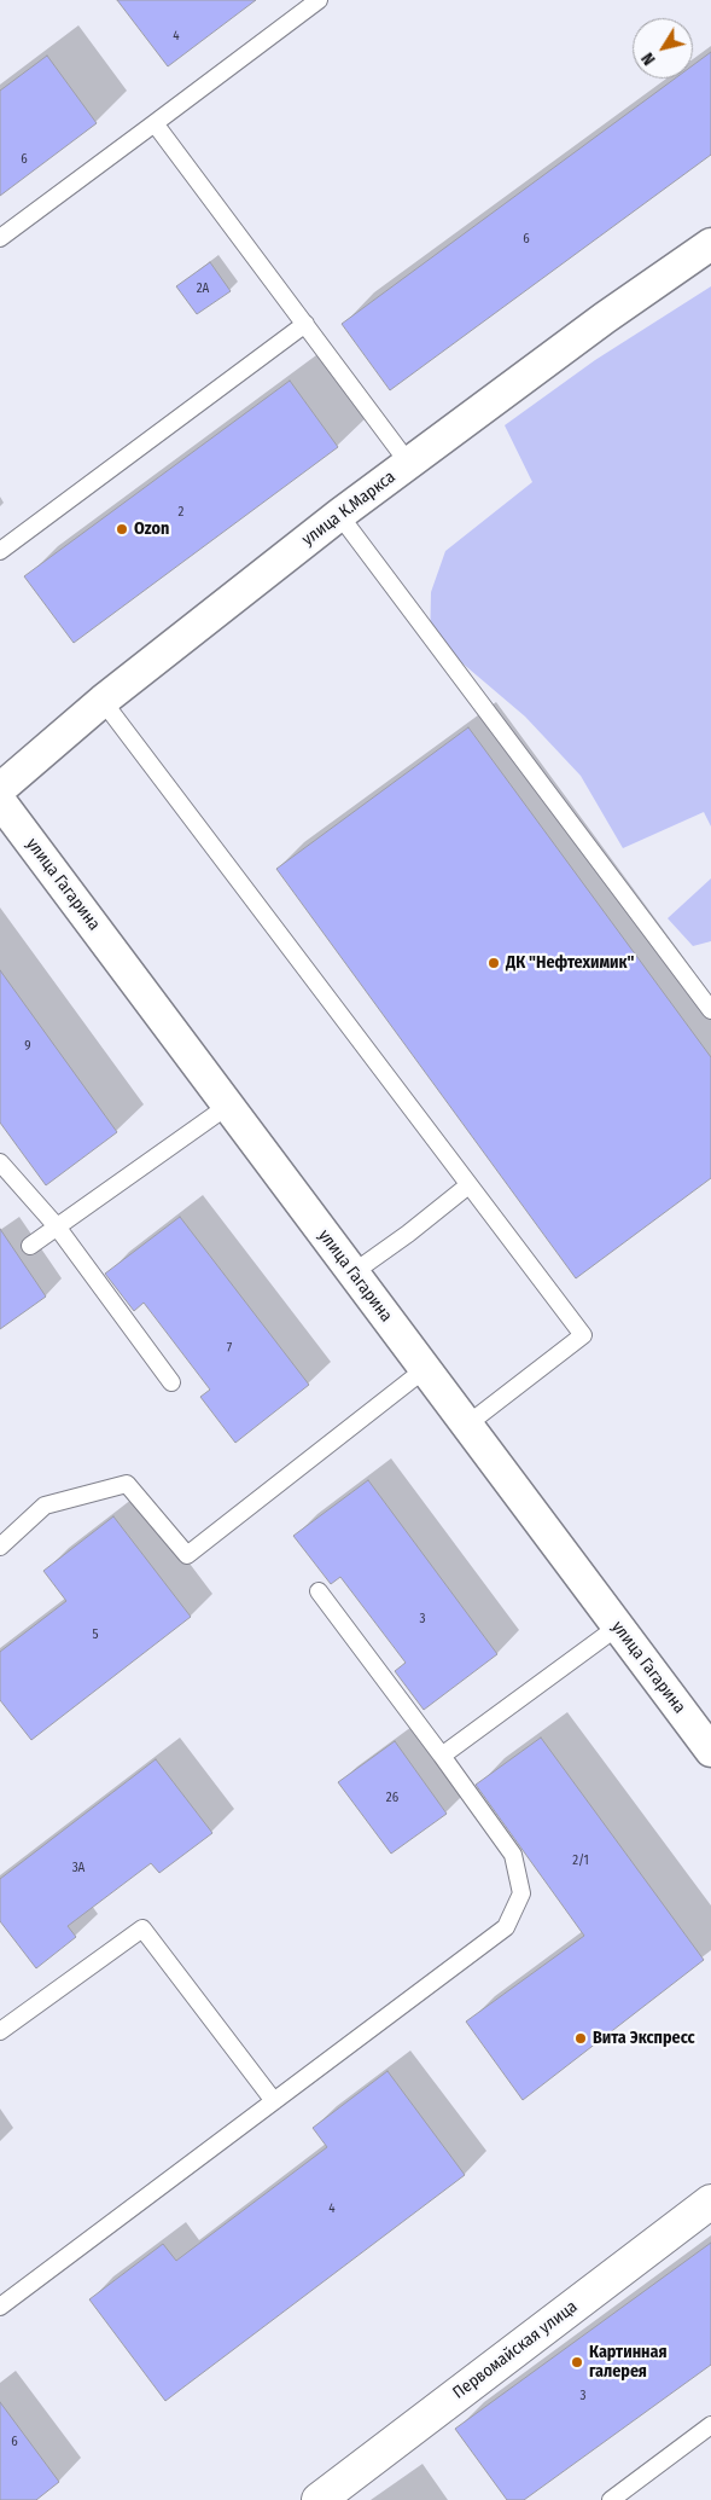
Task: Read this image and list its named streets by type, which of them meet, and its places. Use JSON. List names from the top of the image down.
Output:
{
  "streets": {
    "street": ["улица К.Маркса", "улица Гагарина", "Первомайская улица"]
  },
  "places": [
    "Ozon",
    "ДК \"Нефтехимик\"",
    "Вита Экспресс",
    "Картинная галерея"
  ],
  "house_numbers": [
    "4",
    "6",
    "6",
    "2А",
    "2",
    "9",
    "7",
    "3",
    "5",
    "26",
    "2/1",
    "3А",
    "4",
    "3",
    "6"
  ],
  "north": "bottom left"
}
